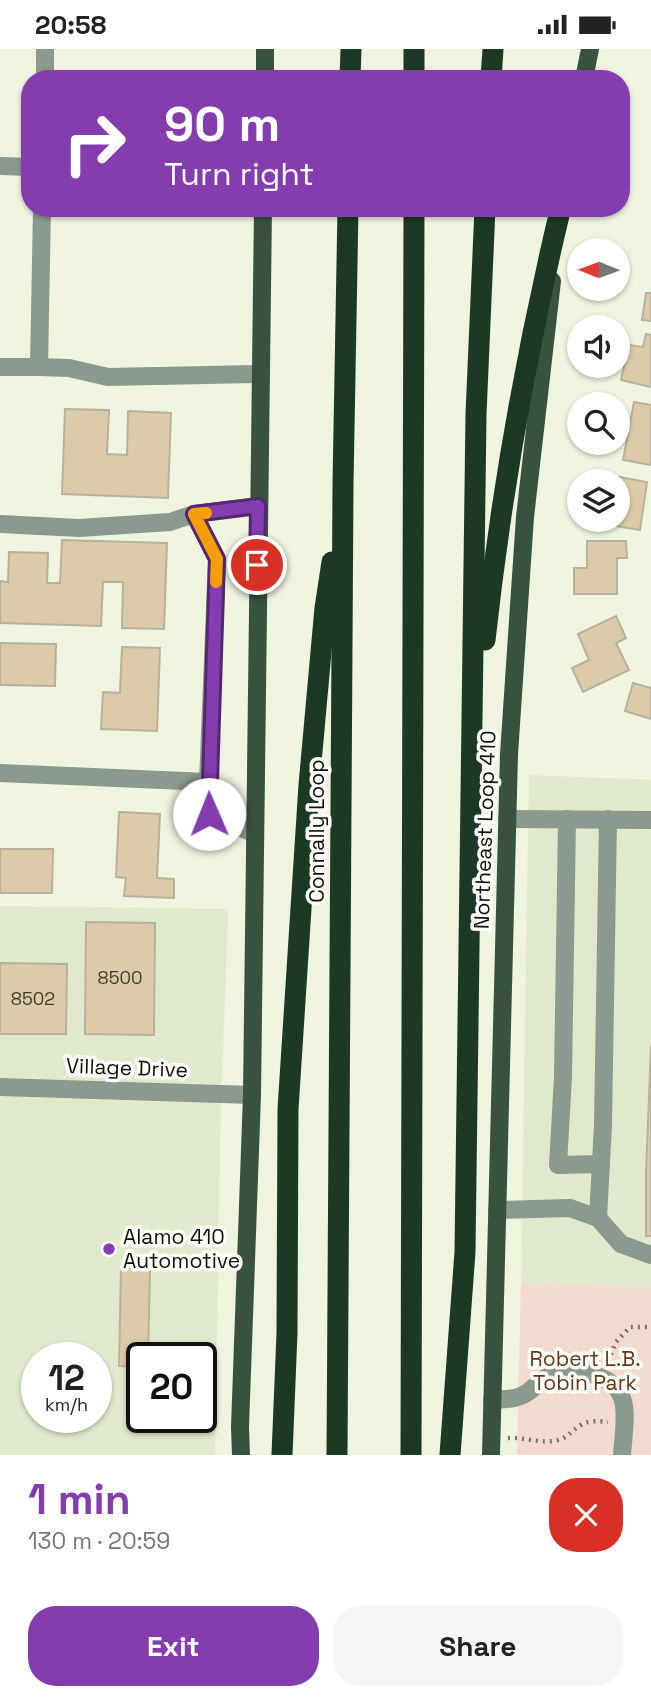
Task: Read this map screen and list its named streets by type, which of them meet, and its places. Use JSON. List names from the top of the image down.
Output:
{
  "streets": {
    "highway": ["Connally Loop"],
    "main road": ["Northeast Loop 410"],
    "street": ["Village Drive"]
  },
  "parks": ["Robert L.B. Tobin Park"],
  "places": ["Alamo 410 Automotive"],
  "house_numbers": ["8500", "8502"],
  "north": "left",
  "page": {
    "status": "20:58",
    "turn": ["90 m", "Turn right"],
    "speed": "12 km/h",
    "limit": "20",
    "heading": ["1 min", "130 m · 20:59"],
    "buttons": ["Exit", "Share"]
  }
}
